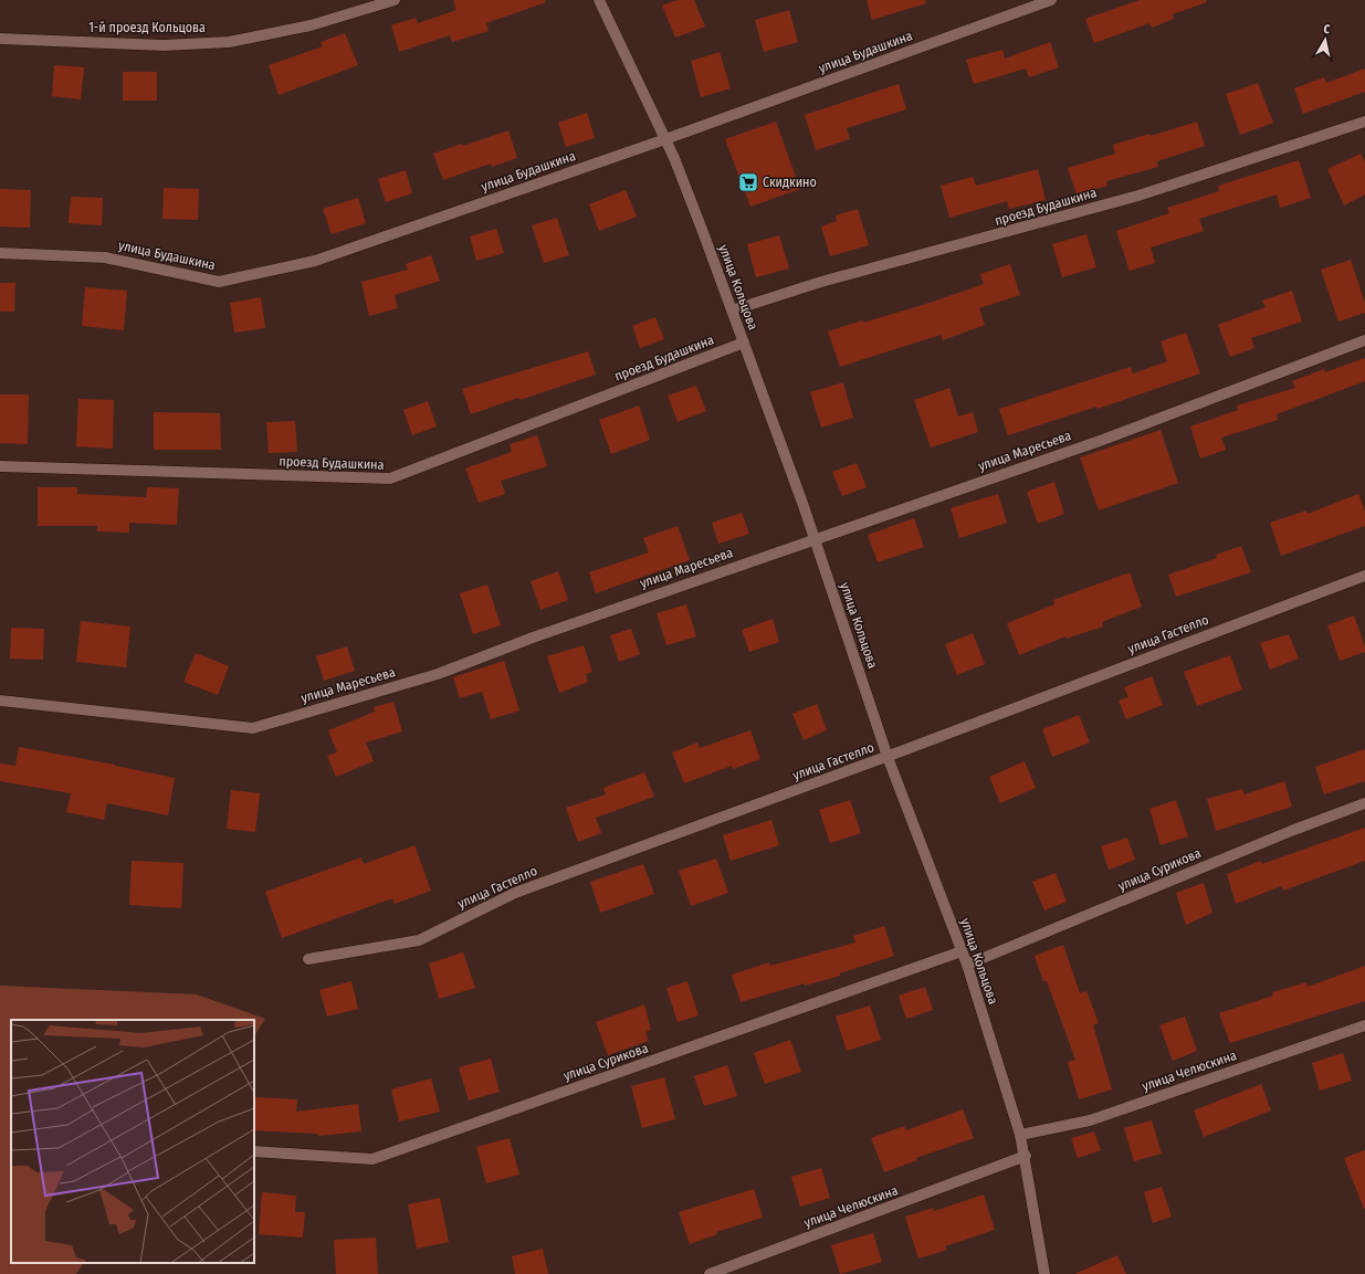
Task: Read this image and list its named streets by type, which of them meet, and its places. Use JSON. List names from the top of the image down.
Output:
{
  "streets": {
    "street": [
      "1-й проезд Кольцова",
      "улица Будашкина",
      "проезд Будашкина",
      "улица Кольцова",
      "улица Маресьева",
      "улица Гастелло",
      "улица Сурикова",
      "улица Челюскина"
    ]
  },
  "crossings": [
    ["улица Будашкина", "улица Кольцова"],
    ["проезд Будашкина", "улица Кольцова"],
    ["улица Кольцова", "улица Маресьева"],
    ["улица Кольцова", "улица Гастелло"],
    ["улица Кольцова", "улица Сурикова"],
    ["улица Кольцова", "улица Челюскина"]
  ],
  "places": {
    "supermarket": ["Скидкино"]
  },
  "north": "top"
}
